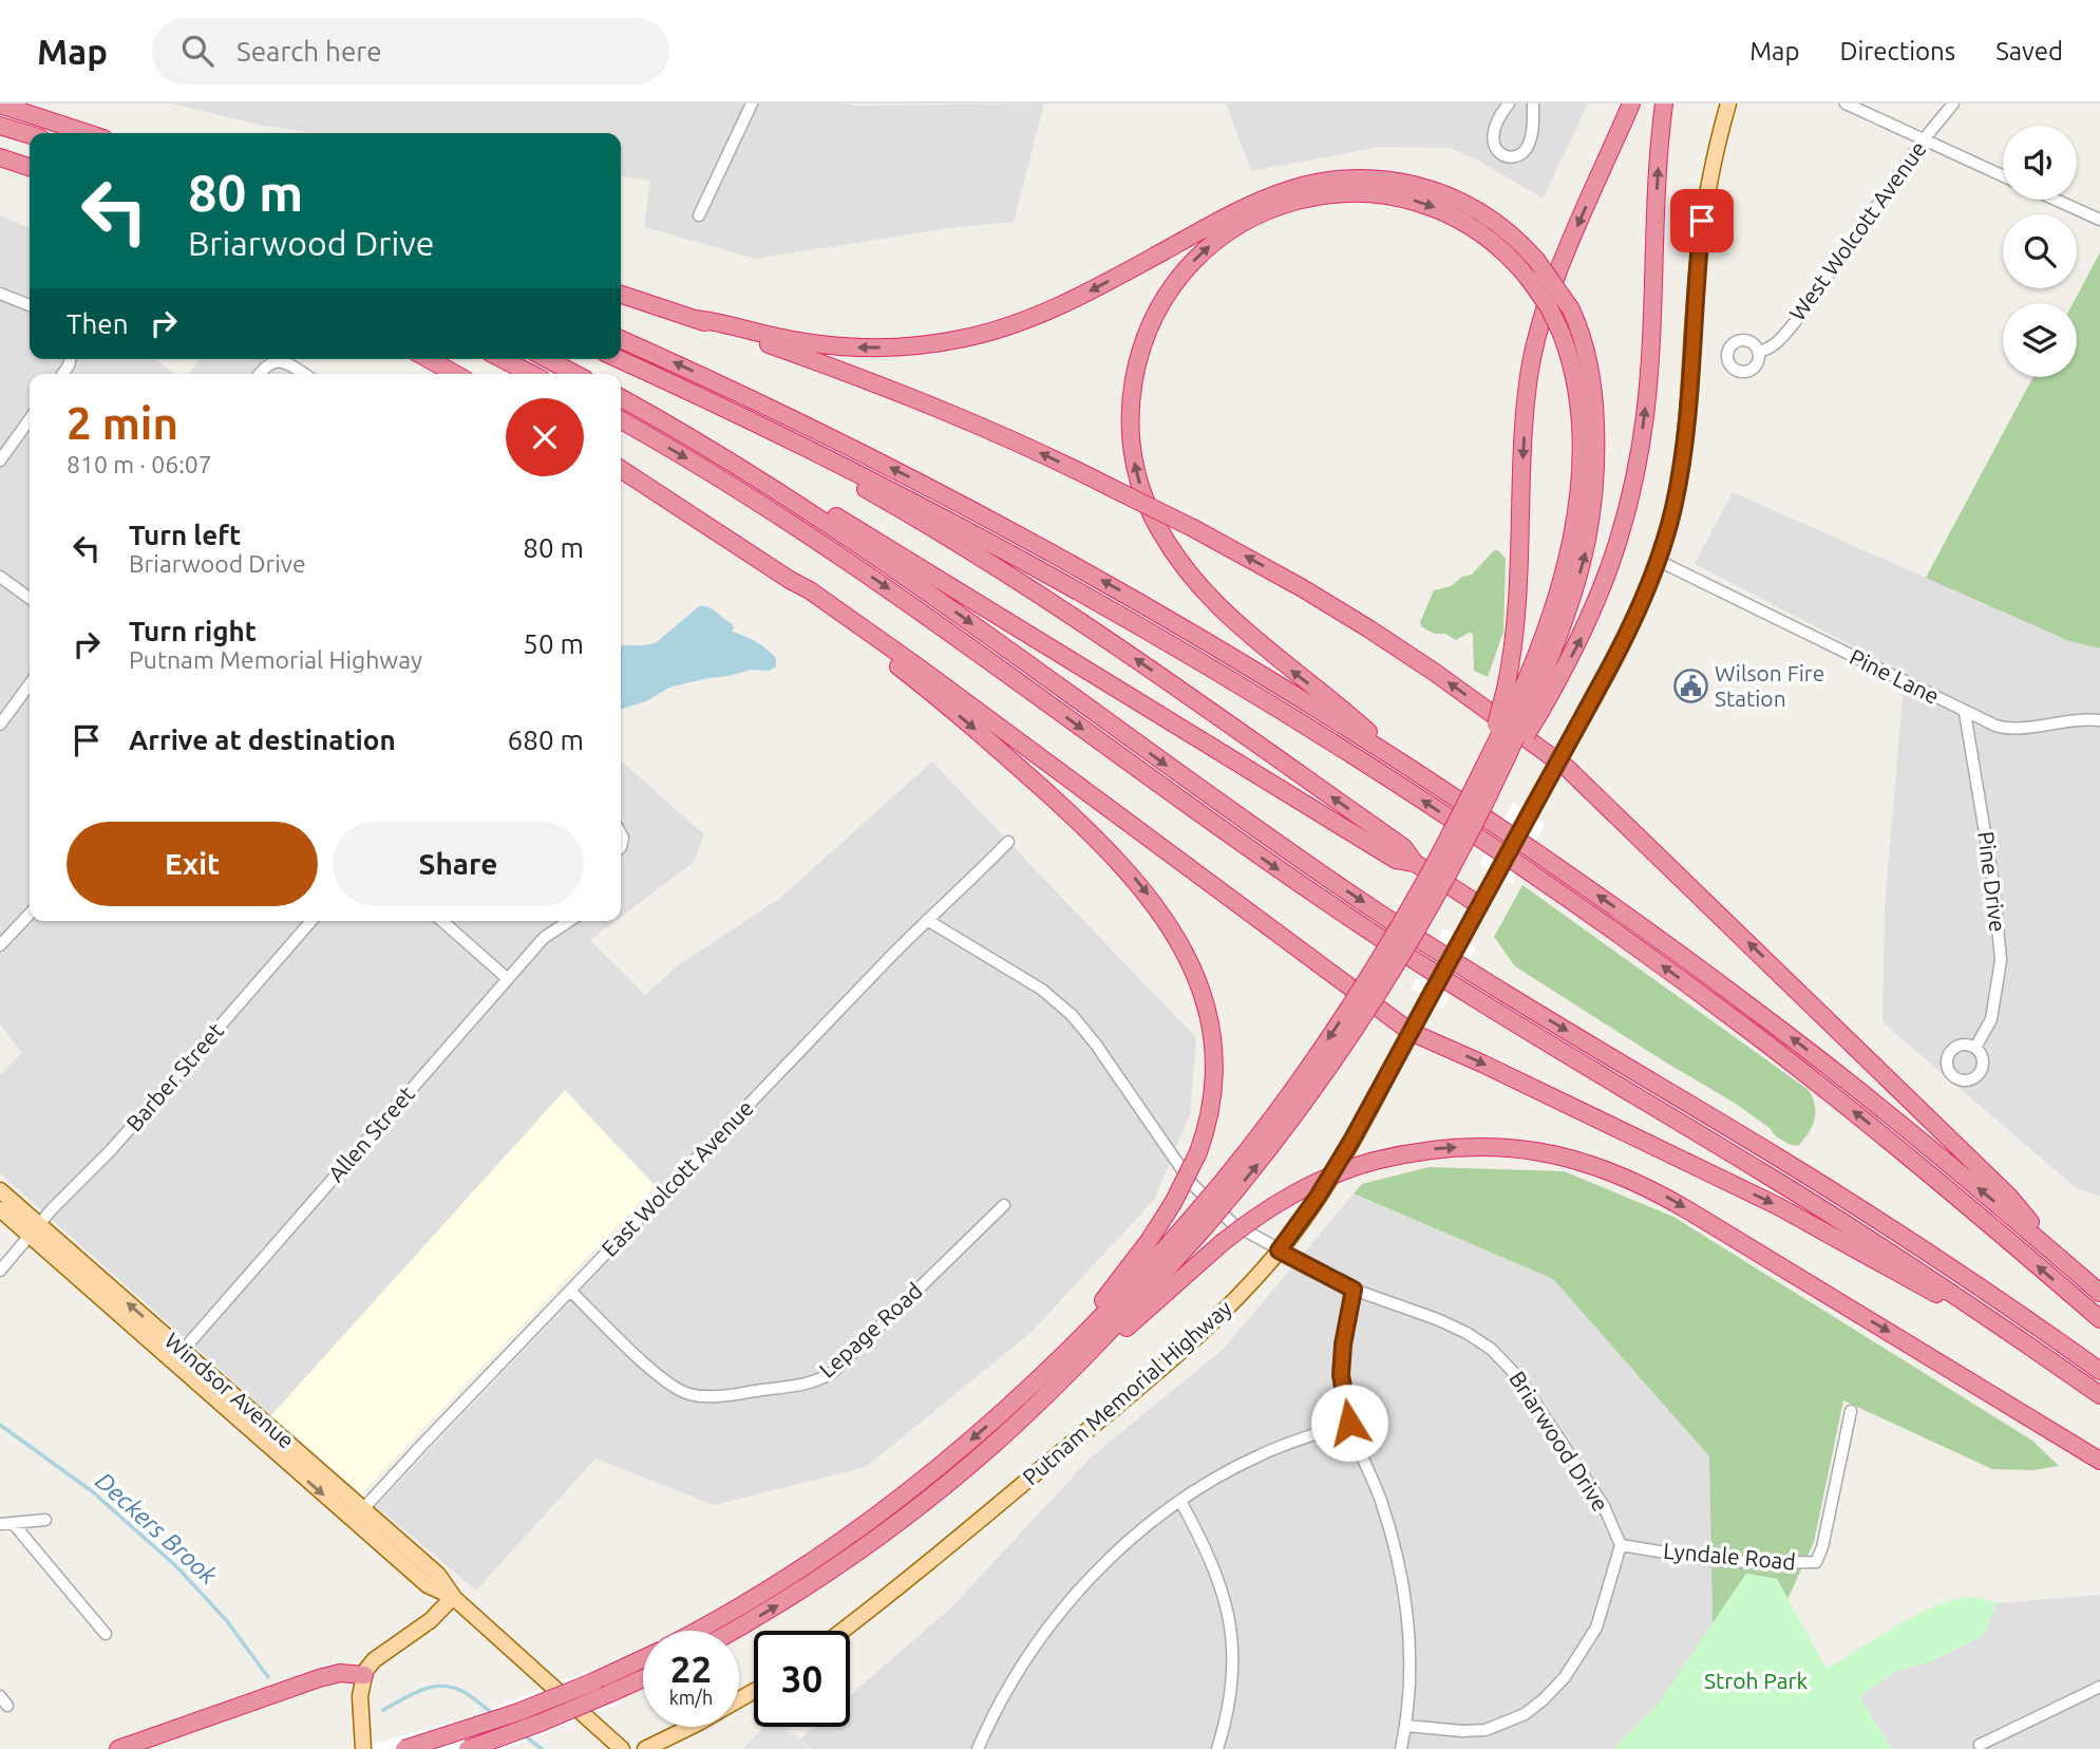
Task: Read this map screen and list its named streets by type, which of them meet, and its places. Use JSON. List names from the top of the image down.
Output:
{
  "streets": {
    "main road": ["Windsor Avenue", "Putnam Memorial Highway"],
    "street": [
      "West Wolcott Avenue",
      "Pine Lane",
      "Pine Drive",
      "Barber Street",
      "Allen Street",
      "East Wolcott Avenue",
      "Lepage Road",
      "Briarwood Drive",
      "Lyndale Road"
    ]
  },
  "crossings": [
    ["Pine Lane", "Pine Drive"],
    ["Pine Lane", "Putnam Memorial Highway"],
    ["Barber Street", "Windsor Avenue"],
    ["Allen Street", "Windsor Avenue"],
    ["East Wolcott Avenue", "Lepage Road"],
    ["East Wolcott Avenue", "Windsor Avenue"],
    ["East Wolcott Avenue", "Briarwood Drive"],
    ["Putnam Memorial Highway", "Briarwood Drive"],
    ["Briarwood Drive", "Lyndale Road"]
  ],
  "water": ["Deckers Brook"],
  "parks": ["Stroh Park"],
  "places": {
    "public building": ["Wilson Fire Station"]
  },
  "page": {
    "header": "Map",
    "search": "Search here",
    "nav": ["Map", "Directions", "Saved"],
    "turn": ["80 m", "Briarwood Drive"],
    "then": "Then",
    "heading": ["2 min", "810 m · 06:07"],
    "list": [
      {
        "name": "Turn left",
        "note": "Briarwood Drive",
        "value": "80 m"
      },
      {
        "name": "Turn right",
        "note": "Putnam Memorial Highway",
        "value": "50 m"
      },
      {
        "name": "Arrive at destination",
        "value": "680 m"
      }
    ],
    "buttons": ["Exit", "Share"],
    "speed": "22 km/h",
    "limit": "30"
  }
}
